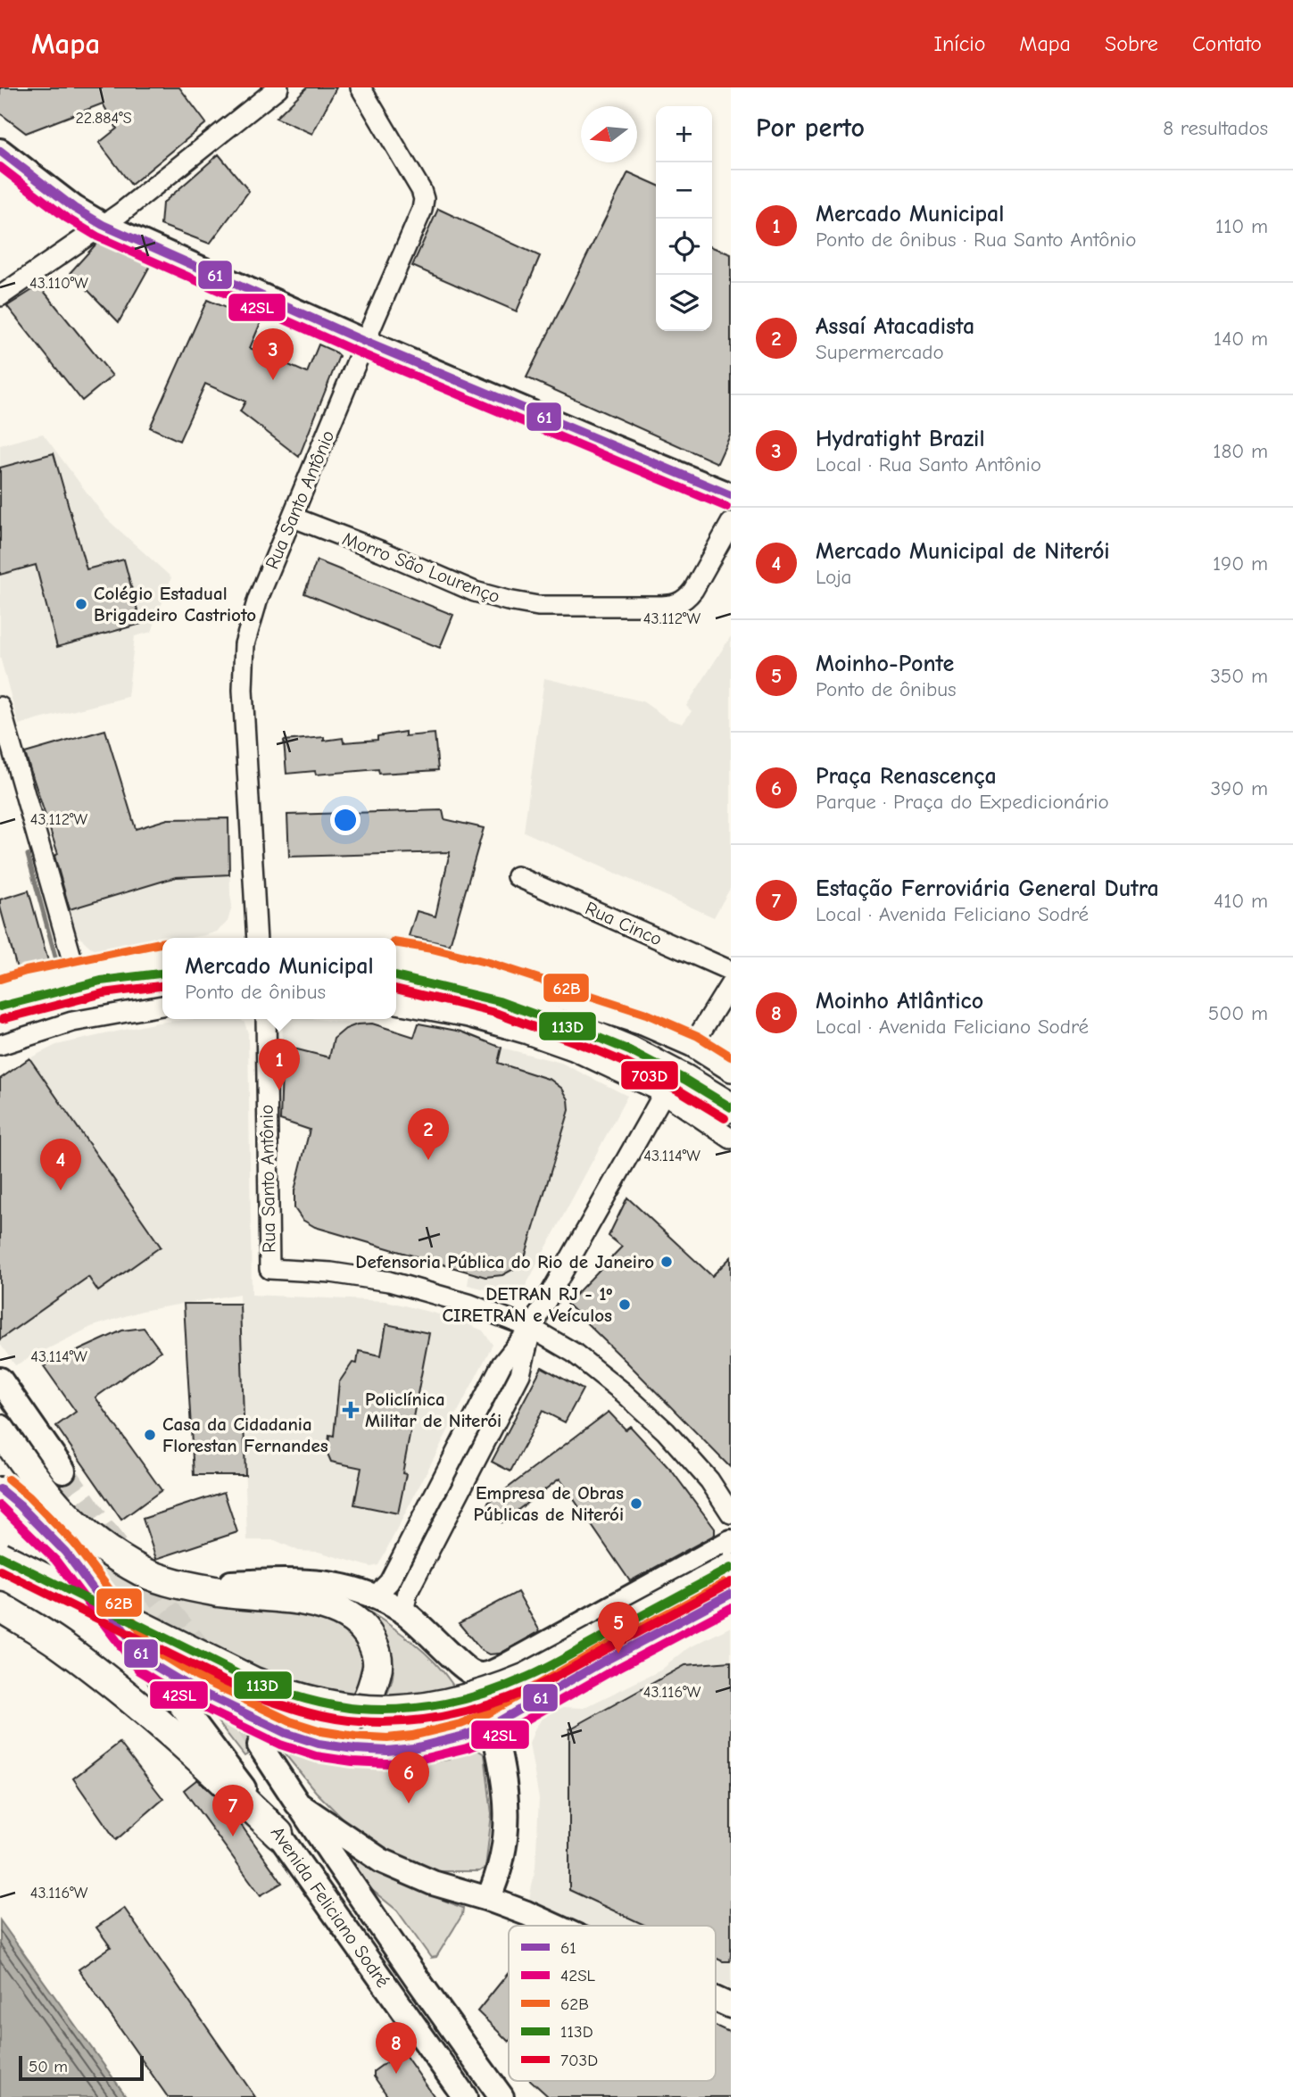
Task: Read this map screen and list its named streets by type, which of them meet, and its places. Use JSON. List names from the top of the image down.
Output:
{
  "streets": {
    "main road": ["Avenida Feliciano Sodré"],
    "street": ["Rua Santo Antônio", "Morro São Lourenço", "Rua Cinco"]
  },
  "crossings": [
    ["Rua Santo Antônio", "Morro São Lourenço"]
  ],
  "places": {
    "other": [
      "Colégio Estadual Brigadeiro Castrioto",
      "Defensoria Pública do Rio de Janeiro",
      "DETRAN RJ - 1º CIRETRAN e Veículos",
      "Casa da Cidadania Florestan Fernandes",
      "Empresa de Obras Públicas de Niterói"
    ],
    "health": ["Policlínica Militar de Niterói"]
  },
  "lines": [
    "transit line 61",
    "transit line 42SL",
    "transit line 62B",
    "transit line 113D",
    "transit line 703D"
  ],
  "legend": [
    "61",
    "42SL",
    "62B",
    "113D",
    "703D"
  ],
  "scale_bar": "50 m",
  "north": "left",
  "page": {
    "header": "Mapa",
    "nav": [
      "Início",
      "Mapa",
      "Sobre",
      "Contato"
    ],
    "heading": ["Por perto", "8 resultados"],
    "map_buttons": ["+", "−"],
    "list": [
      {
        "mark": "1",
        "name": "Mercado Municipal",
        "note": "Ponto de ônibus · Rua Santo Antônio",
        "value": "110 m"
      },
      {
        "mark": "2",
        "name": "Assaí Atacadista",
        "note": "Supermercado",
        "value": "140 m"
      },
      {
        "mark": "3",
        "name": "Hydratight Brazil",
        "note": "Local · Rua Santo Antônio",
        "value": "180 m"
      },
      {
        "mark": "4",
        "name": "Mercado Municipal de Niterói",
        "note": "Loja",
        "value": "190 m"
      },
      {
        "mark": "5",
        "name": "Moinho-Ponte",
        "note": "Ponto de ônibus",
        "value": "350 m"
      },
      {
        "mark": "6",
        "name": "Praça Renascença",
        "note": "Parque · Praça do Expedicionário",
        "value": "390 m"
      },
      {
        "mark": "7",
        "name": "Estação Ferroviária General Dutra",
        "note": "Local · Avenida Feliciano Sodré",
        "value": "410 m"
      },
      {
        "mark": "8",
        "name": "Moinho Atlântico",
        "note": "Local · Avenida Feliciano Sodré",
        "value": "500 m"
      }
    ],
    "pins": [
      "3",
      "1",
      "2",
      "4",
      "5",
      "6",
      "7",
      "8"
    ],
    "popup": ["Mercado Municipal", "Ponto de ônibus"],
    "scale": "50 m"
  },
  "coordinates": [
    "22.884°S",
    "43.110°W",
    "43.112°W",
    "43.114°W",
    "43.116°W"
  ]
}
